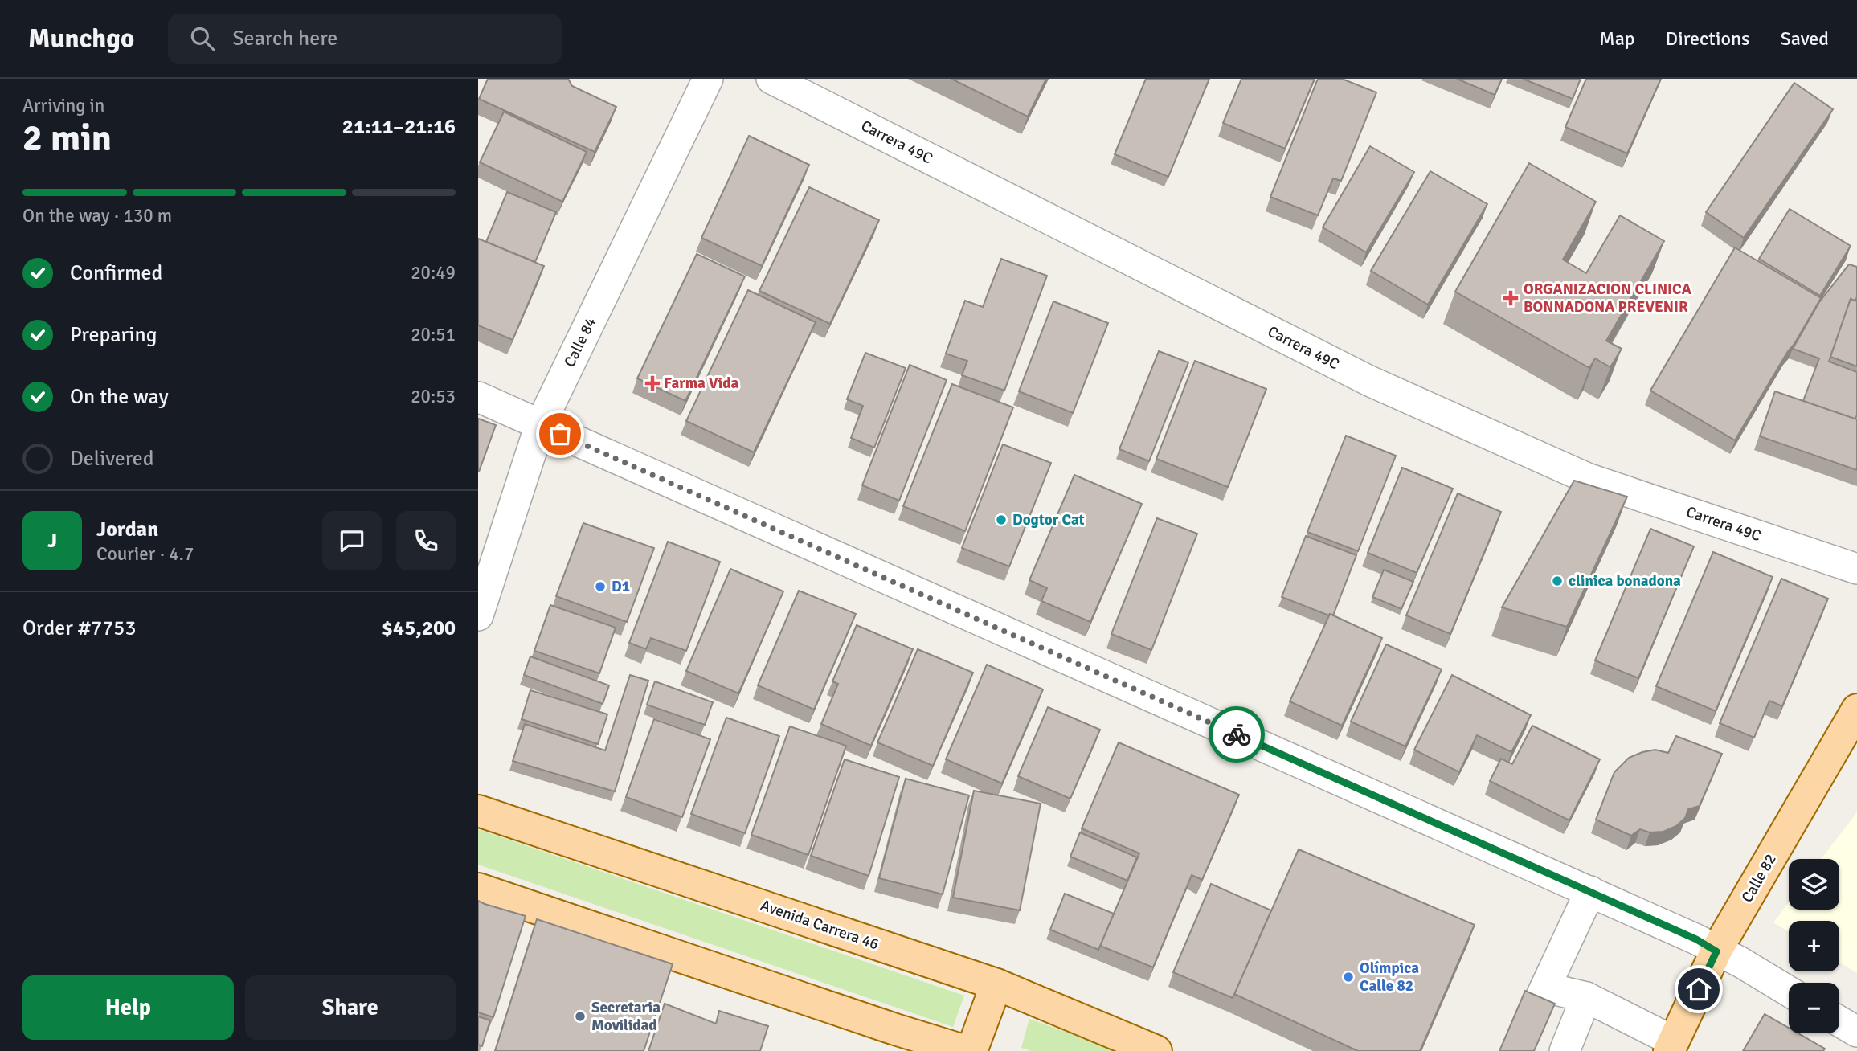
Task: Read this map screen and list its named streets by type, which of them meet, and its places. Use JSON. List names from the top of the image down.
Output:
{
  "streets": {
    "main road": ["Calle 82", "Avenida Carrera 46"],
    "street": ["Carrera 49C", "Calle 84"]
  },
  "places": {
    "health": ["ORGANIZACION CLINICA BONNADONA PREVENIR", "Farma Vida"],
    "other": [
      "Dogtor Cat",
      "clinica bonadona",
      "D1",
      "Olímpica Calle 82",
      "Secretaria Movilidad"
    ]
  },
  "page": {
    "header": "Munchgo",
    "search": "Search here",
    "nav": ["Map", "Directions", "Saved"],
    "heading": ["2 min", "Arriving in", "21:11–21:16"],
    "panel": [
      "Jordan",
      "Courier · 4.7",
      "Order #7753",
      "$45,200"
    ],
    "bar": "On the way · 130 m",
    "list": [
      ["Confirmed", "20:49"],
      ["Preparing", "20:51"],
      ["On the way", "20:53"],
      "Delivered"
    ],
    "round": "J",
    "map_buttons": ["+", "−"],
    "buttons": ["Help", "Share"]
  }
}
